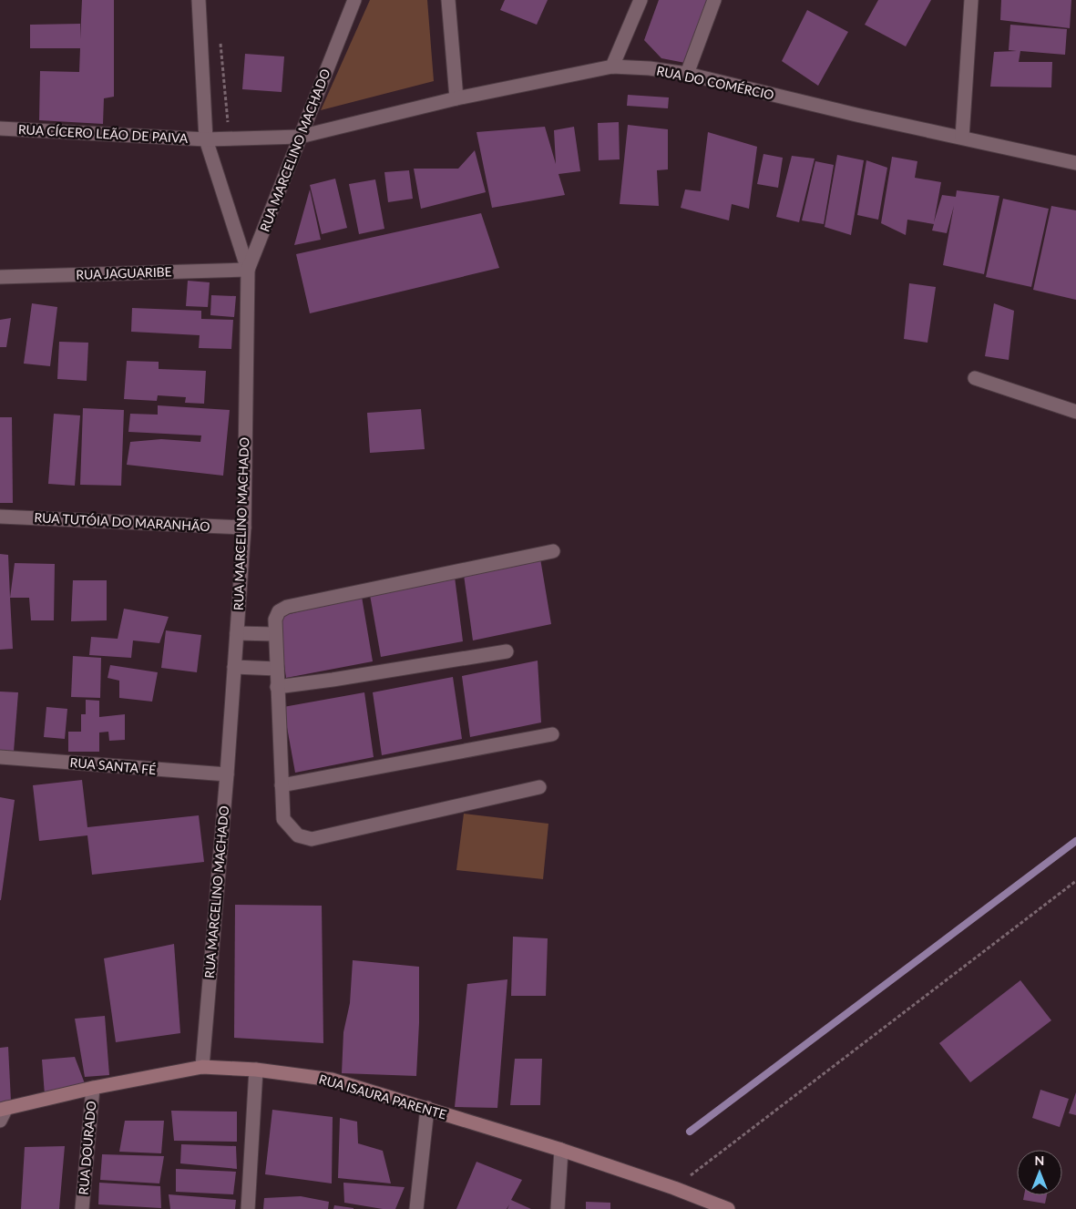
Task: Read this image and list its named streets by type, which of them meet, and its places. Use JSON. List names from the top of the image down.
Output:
{
  "streets": {
    "street": [
      "RUA DO COMÉRCIO",
      "RUA CÍCERO LEÃO DE PAIVA",
      "RUA MARCELINO MACHADO",
      "RUA JAGUARIBE",
      "RUA TUTÓIA DO MARANHÃO",
      "RUA SANTA FÉ",
      "RUA ISAURA PARENTE",
      "RUA DOURADO"
    ]
  },
  "crossings": [
    ["RUA DO COMÉRCIO", "RUA CÍCERO LEÃO DE PAIVA"],
    ["RUA DO COMÉRCIO", "RUA MARCELINO MACHADO"],
    ["RUA MARCELINO MACHADO", "RUA JAGUARIBE"],
    ["RUA MARCELINO MACHADO", "RUA TUTÓIA DO MARANHÃO"],
    ["RUA MARCELINO MACHADO", "RUA SANTA FÉ"],
    ["RUA MARCELINO MACHADO", "RUA ISAURA PARENTE"],
    ["RUA ISAURA PARENTE", "RUA DOURADO"]
  ],
  "north": "top"
}
